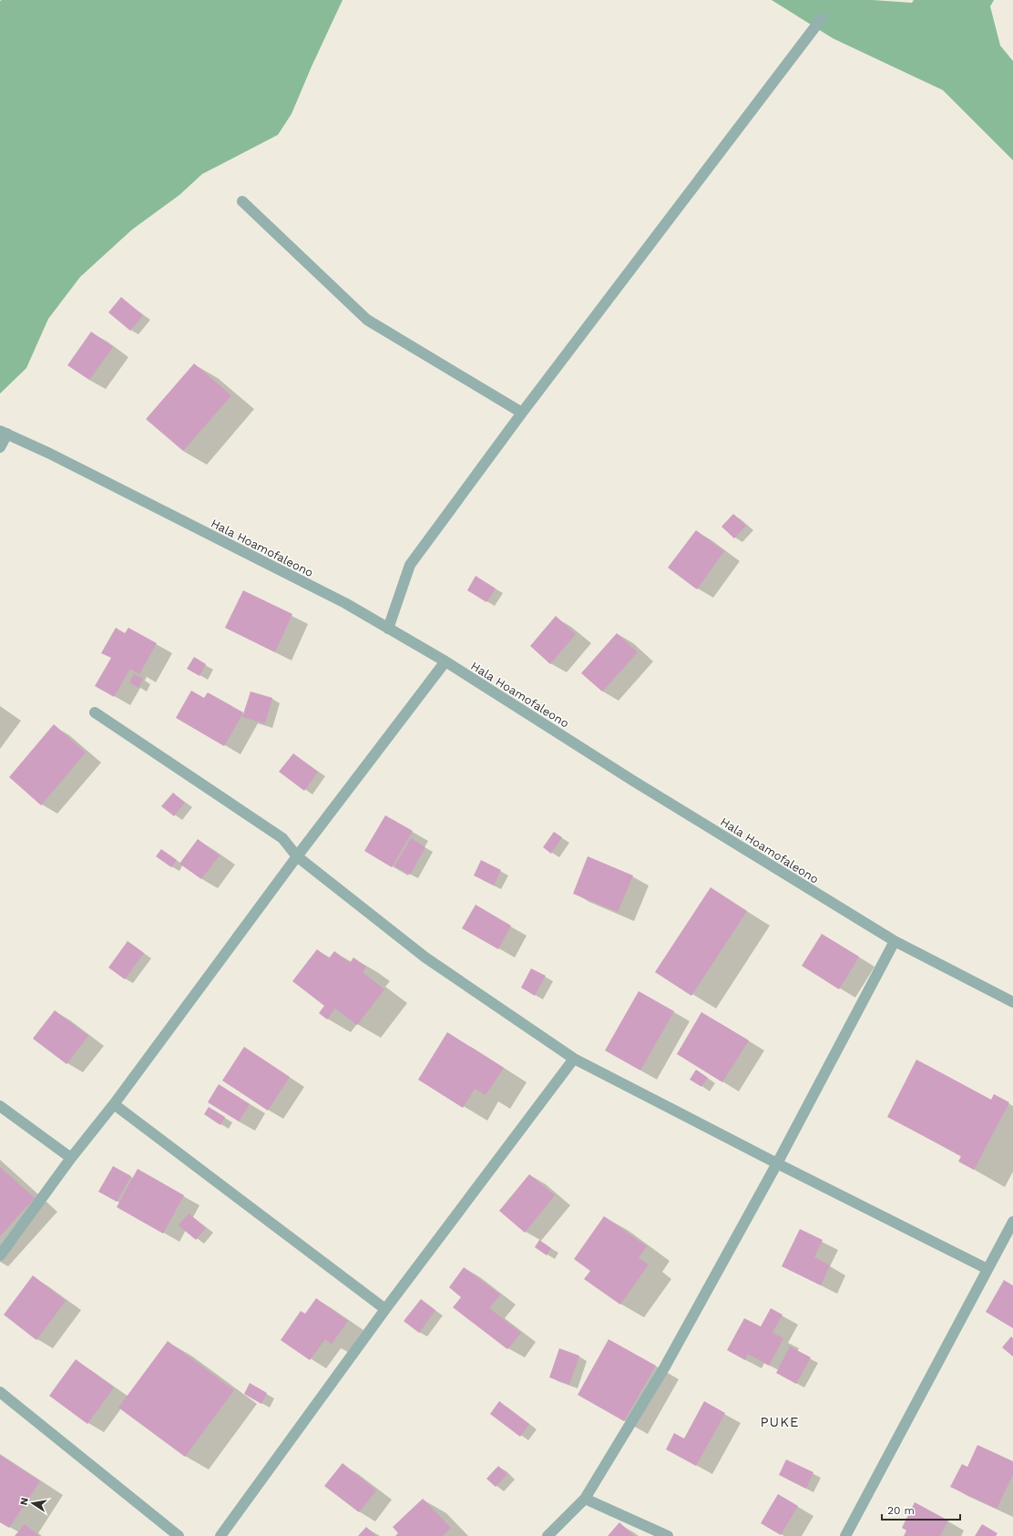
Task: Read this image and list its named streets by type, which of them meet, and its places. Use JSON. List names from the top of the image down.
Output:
{
  "streets": {
    "street": ["Hala Hoamofaleono"]
  },
  "districts": ["PUKE"],
  "scale_bar": "20 m",
  "north": "left"
}
